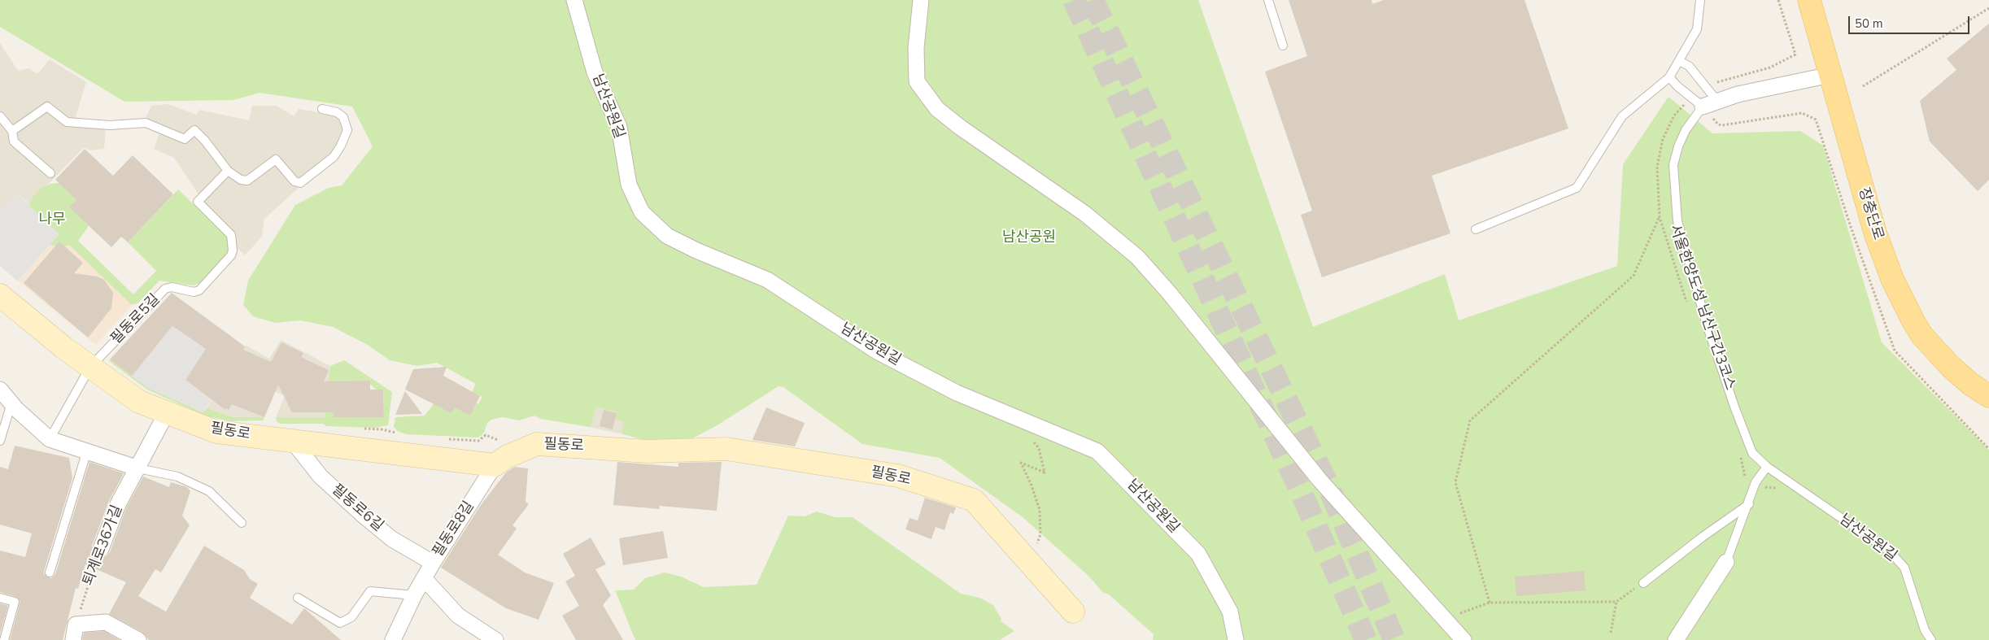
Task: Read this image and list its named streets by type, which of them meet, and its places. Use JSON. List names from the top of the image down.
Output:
{
  "streets": {
    "main road": ["장충단로"],
    "street": [
      "남산공원길",
      "필동로",
      "필동로6길",
      "필동로8길",
      "퇴계로36가길"
    ],
    "lane": ["필동로5길"],
    "path": ["서울한양도성 남산구간3코스"]
  },
  "crossings": [
    ["필동로5길", "필동로"],
    ["필동로", "필동로6길"],
    ["필동로", "필동로8길"],
    ["필동로", "퇴계로36가길"],
    ["필동로6길", "필동로8길"]
  ],
  "parks": ["나무", "남산공원"],
  "scale_bar": "50 m"
}
